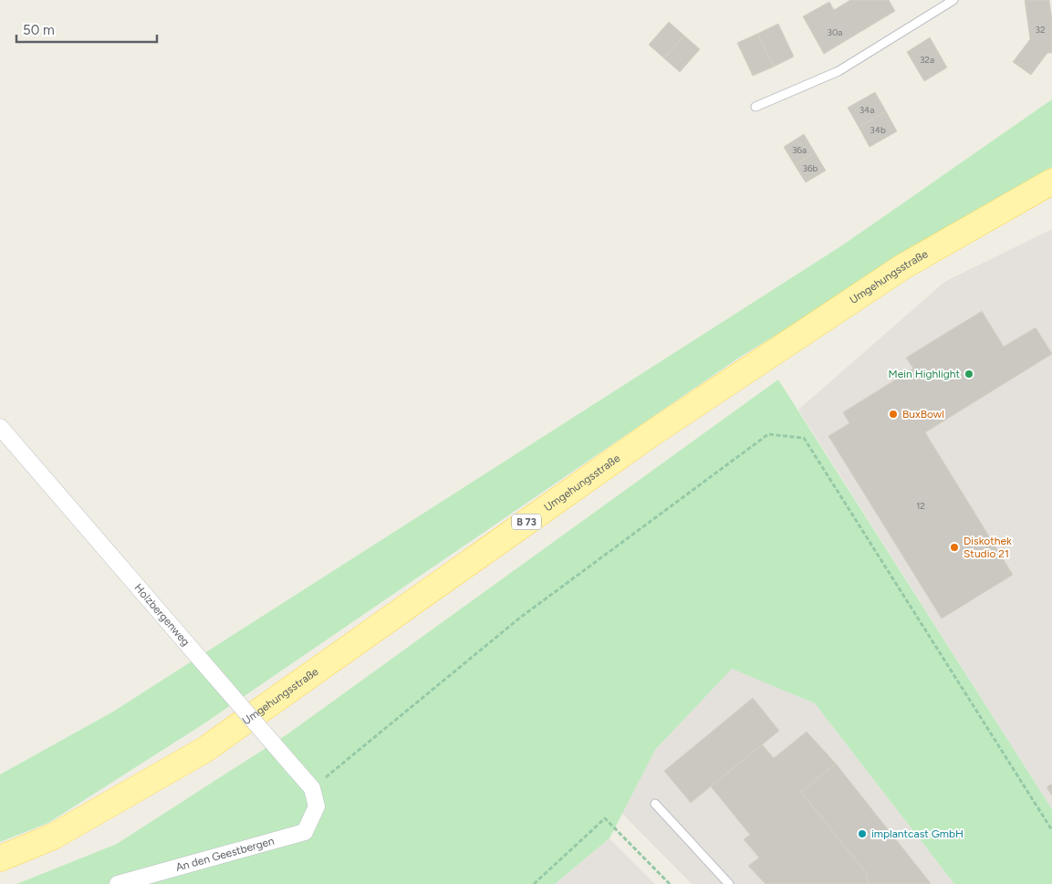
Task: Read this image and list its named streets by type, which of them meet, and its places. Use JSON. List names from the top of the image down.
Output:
{
  "streets": {
    "main road": ["Umgehungsstraße", "B 73"],
    "street": ["Holzbergenweg", "An den Geestbergen"]
  },
  "crossings": [
    ["Holzbergenweg", "An den Geestbergen"]
  ],
  "places": [
    "Mein Highlight",
    "BuxBowl",
    "Diskothek Studio 21",
    "implantcast GmbH"
  ],
  "house_numbers": [
    "32",
    "30a",
    "32a",
    "34a",
    "34b",
    "36a",
    "36b",
    "12"
  ],
  "scale_bar": "50 m"
}
